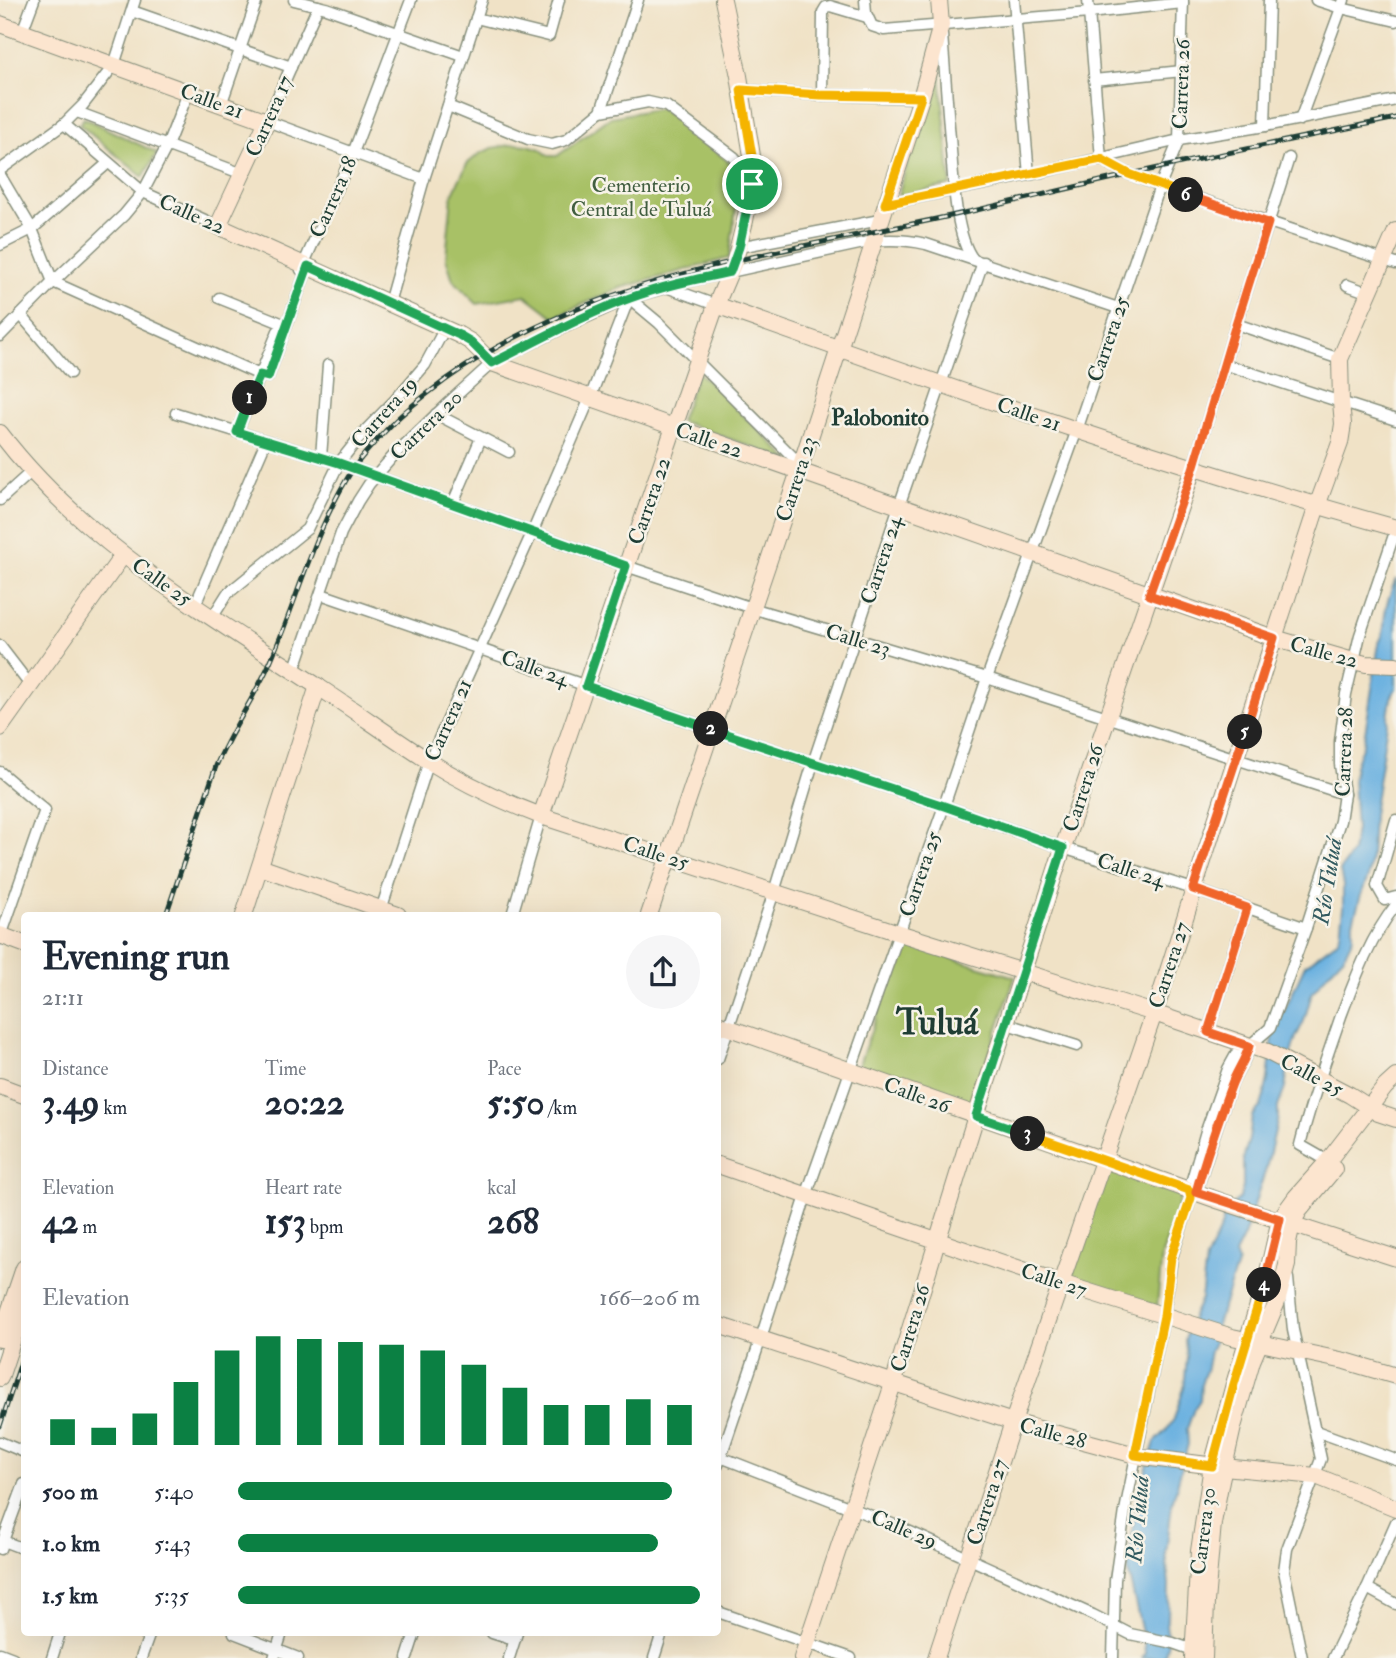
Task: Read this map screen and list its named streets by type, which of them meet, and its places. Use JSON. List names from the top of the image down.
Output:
{
  "streets": {
    "street": [
      "Carrera 26",
      "Calle 21",
      "Carrera 17",
      "Carrera 18",
      "Calle 22",
      "Carrera 25",
      "Carrera 19",
      "Carrera 20",
      "Carrera 23",
      "Carrera 22",
      "Carrera 24",
      "Calle 25",
      "Calle 23",
      "Calle 24",
      "Carrera 21",
      "Carrera 28",
      "Carrera 27",
      "Calle 26",
      "Calle 27",
      "Calle 28",
      "Calle 29",
      "Carrera 30"
    ]
  },
  "crossings": [
    ["Carrera 26", "Calle 21"],
    ["Carrera 26", "Calle 22"],
    ["Carrera 26", "Carrera 25"],
    ["Carrera 26", "Calle 25"],
    ["Carrera 26", "Calle 23"],
    ["Carrera 26", "Calle 24"],
    ["Carrera 26", "Calle 26"],
    ["Carrera 26", "Calle 27"],
    ["Carrera 26", "Calle 28"],
    ["Carrera 26", "Calle 29"],
    ["Calle 21", "Carrera 17"],
    ["Calle 21", "Carrera 18"],
    ["Calle 21", "Carrera 25"],
    ["Calle 21", "Carrera 20"],
    ["Calle 21", "Carrera 23"],
    ["Calle 21", "Carrera 22"],
    ["Calle 21", "Carrera 24"],
    ["Calle 21", "Carrera 28"],
    ["Calle 21", "Carrera 27"],
    ["Carrera 17", "Calle 22"],
    ["Carrera 18", "Calle 22"],
    ["Calle 22", "Carrera 25"],
    ["Calle 22", "Carrera 19"],
    ["Calle 22", "Carrera 20"],
    ["Calle 22", "Carrera 23"],
    ["Calle 22", "Carrera 22"],
    ["Calle 22", "Carrera 24"],
    ["Calle 22", "Carrera 21"],
    ["Calle 22", "Carrera 28"],
    ["Calle 22", "Carrera 27"],
    ["Carrera 25", "Carrera 20"],
    ["Carrera 25", "Calle 25"],
    ["Carrera 25", "Calle 23"],
    ["Carrera 25", "Calle 24"],
    ["Carrera 25", "Calle 26"],
    ["Carrera 25", "Calle 27"],
    ["Carrera 25", "Calle 28"],
    ["Carrera 19", "Calle 25"],
    ["Carrera 19", "Calle 23"],
    ["Carrera 20", "Carrera 23"],
    ["Carrera 20", "Carrera 22"],
    ["Carrera 20", "Carrera 24"],
    ["Carrera 20", "Calle 25"],
    ["Carrera 20", "Calle 23"],
    ["Carrera 20", "Calle 24"],
    ["Carrera 20", "Carrera 21"],
    ["Carrera 23", "Calle 25"],
    ["Carrera 23", "Calle 23"],
    ["Carrera 23", "Calle 24"],
    ["Carrera 22", "Calle 25"],
    ["Carrera 22", "Calle 23"],
    ["Carrera 22", "Calle 24"],
    ["Carrera 24", "Calle 25"],
    ["Carrera 24", "Calle 23"],
    ["Carrera 24", "Calle 24"],
    ["Carrera 24", "Calle 26"],
    ["Calle 25", "Carrera 21"],
    ["Calle 25", "Carrera 28"],
    ["Calle 25", "Carrera 27"],
    ["Calle 25", "Carrera 30"],
    ["Calle 23", "Carrera 21"],
    ["Calle 23", "Carrera 28"],
    ["Calle 23", "Carrera 27"],
    ["Calle 24", "Carrera 21"],
    ["Calle 24", "Carrera 28"],
    ["Calle 24", "Carrera 27"],
    ["Carrera 28", "Calle 26"],
    ["Carrera 28", "Calle 27"],
    ["Carrera 28", "Calle 28"],
    ["Carrera 28", "Calle 29"],
    ["Carrera 27", "Calle 26"],
    ["Carrera 27", "Calle 27"],
    ["Carrera 27", "Calle 28"],
    ["Carrera 27", "Calle 29"],
    ["Calle 26", "Carrera 30"],
    ["Calle 27", "Carrera 30"],
    ["Calle 28", "Carrera 30"],
    ["Calle 29", "Carrera 30"]
  ],
  "districts": ["Palobonito", "Tuluá"],
  "water": ["Río Tuluá"],
  "parks": ["Cementerio Central de Tuluá"],
  "page": {
    "pins": [
      "6",
      "1",
      "2",
      "5",
      "3",
      "4"
    ],
    "heading": ["Evening run", "21:11"],
    "stats": [
      ["Distance", "3.49 km"],
      ["Time", "20:22"],
      ["Pace", "5:50 /km"],
      ["Elevation", "42 m"],
      ["Heart rate", "153 bpm"],
      ["kcal", "268"]
    ],
    "chart": ["Elevation", "166–206 m"],
    "list": [
      {
        "name": "500 m",
        "note": "5:40"
      },
      {
        "name": "1.0 km",
        "note": "5:43"
      },
      {
        "name": "1.5 km",
        "note": "5:35"
      }
    ]
  }
}
